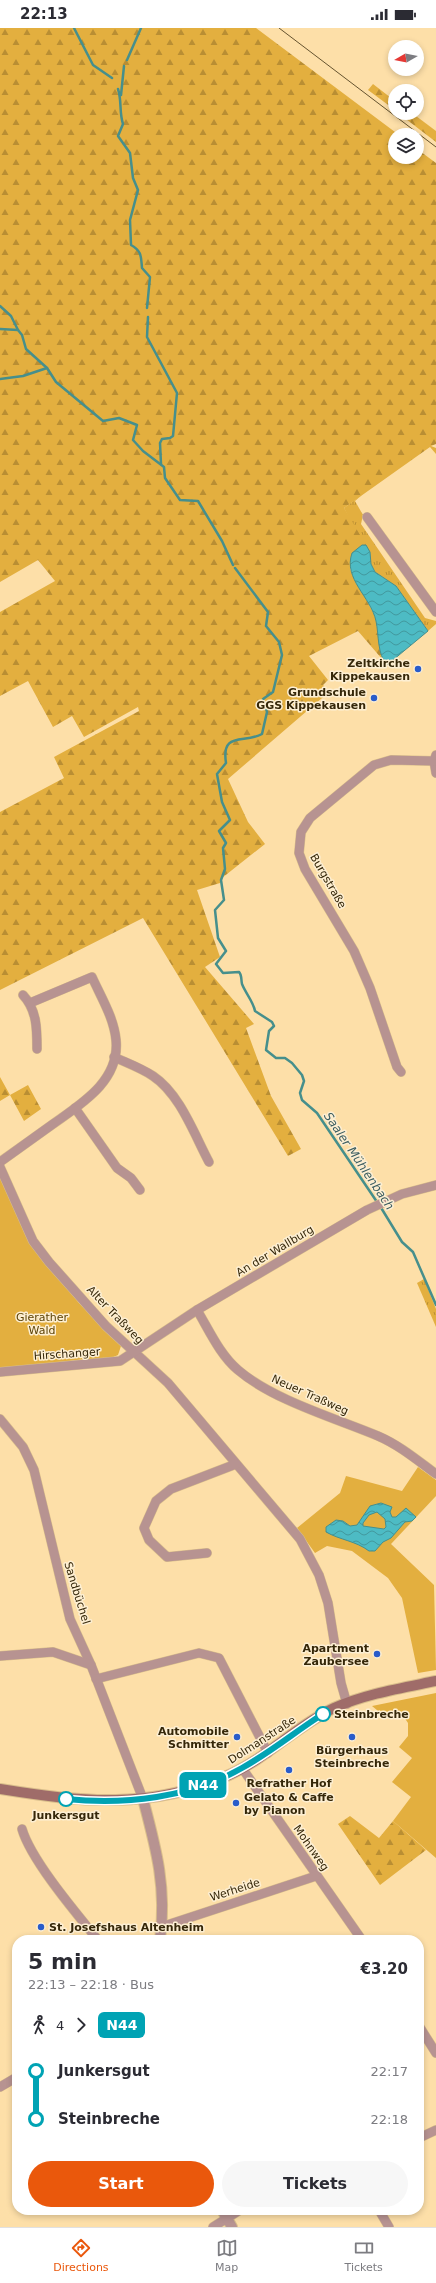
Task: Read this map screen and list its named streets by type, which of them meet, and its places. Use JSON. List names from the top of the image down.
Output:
{
  "streets": {
    "main road": ["Dolmanstraße"],
    "street": [
      "Burgstraße",
      "An der Wallburg",
      "Alter Traßweg",
      "Hirschanger",
      "Neuer Traßweg",
      "Sandbüchel",
      "Mohnweg",
      "Werheide"
    ]
  },
  "crossings": [
    ["An der Wallburg", "Alter Traßweg"],
    ["An der Wallburg", "Hirschanger"],
    ["An der Wallburg", "Neuer Traßweg"],
    ["Alter Traßweg", "Hirschanger"],
    ["Alter Traßweg", "Dolmanstraße"],
    ["Sandbüchel", "Dolmanstraße"],
    ["Dolmanstraße", "Mohnweg"],
    ["Mohnweg", "Werheide"]
  ],
  "water": ["Saaler Mühlenbach"],
  "parks": ["Gierather Wald"],
  "places": [
    "Zeltkirche Kippekausen",
    "Grundschule GGS Kippekausen",
    "Apartment Zaubersee",
    "Steinbreche",
    "Automobile Schmitter",
    "Bürgerhaus Steinbreche",
    "Refrather Hof",
    "Junkersgut",
    "Gelato & Caffe by Pianon",
    "St. Josefshaus Altenheim"
  ],
  "lines": ["bus line N44"],
  "north": "left",
  "page": {
    "status": "22:13",
    "on_map": "N44",
    "heading": ["5 min", "22:13 – 22:18 · Bus", "€3.20"],
    "legs": ["4", "N44"],
    "list": [
      {
        "name": "Junkersgut",
        "value": "22:17"
      },
      {
        "name": "Steinbreche",
        "value": "22:18"
      }
    ],
    "buttons": ["Start", "Tickets"],
    "tabs": ["Directions", "Map", "Tickets"]
  }
}
